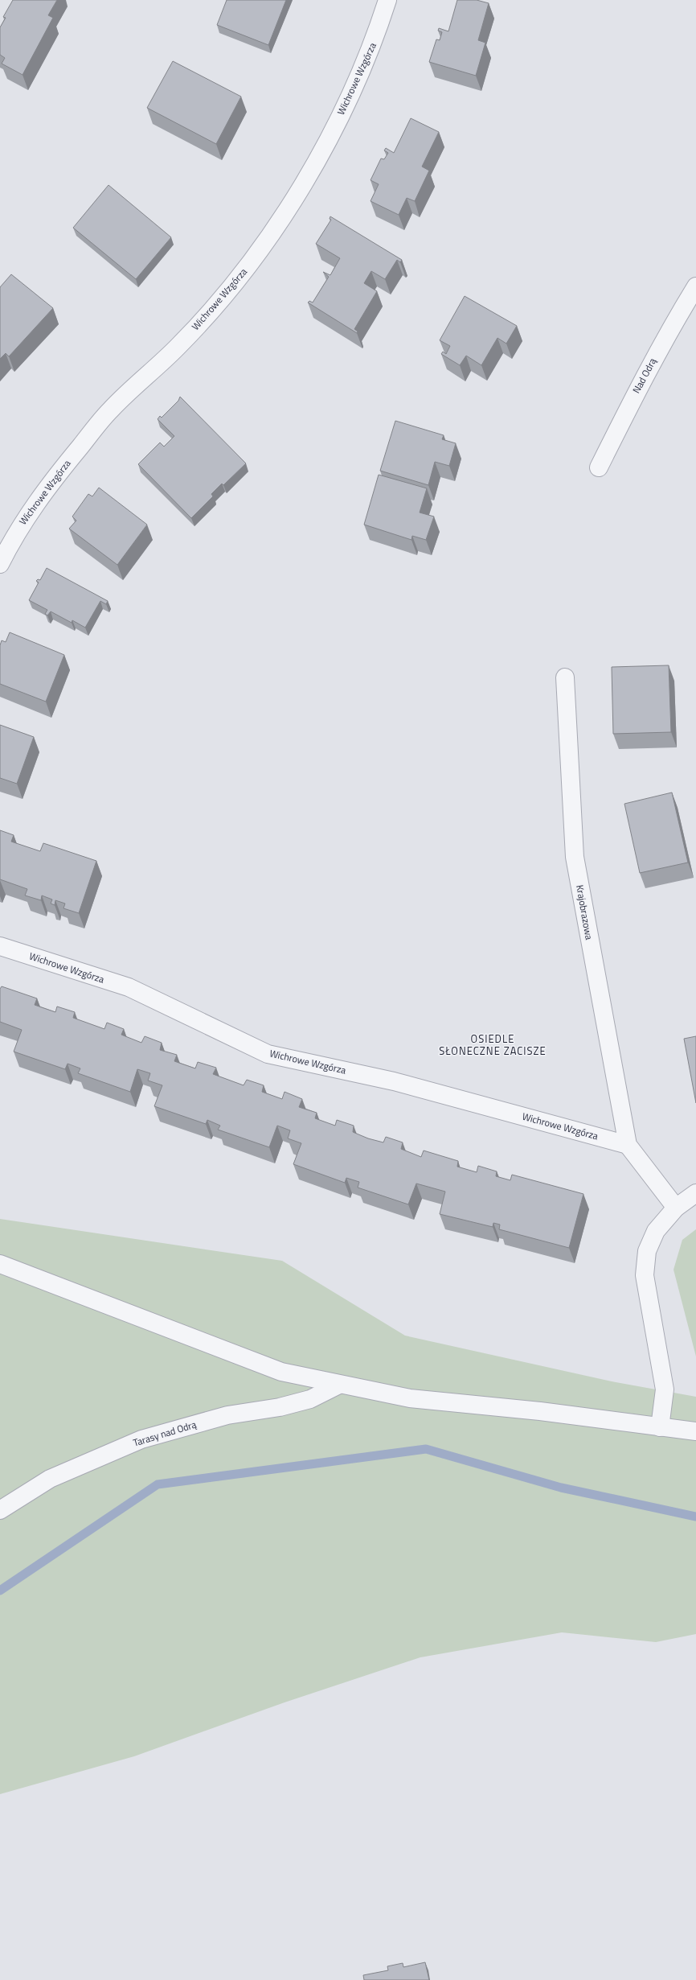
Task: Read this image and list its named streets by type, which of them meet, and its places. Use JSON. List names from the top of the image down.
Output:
{
  "streets": {
    "street": [
      "Wichrowe Wzgórza",
      "Nad Odrą",
      "Krajobrazowa",
      "Tarasy nad Odrą"
    ]
  },
  "crossings": [
    ["Wichrowe Wzgórza", "Krajobrazowa"]
  ],
  "districts": ["OSIEDLE SŁONECZNE ZACISZE"]
}
